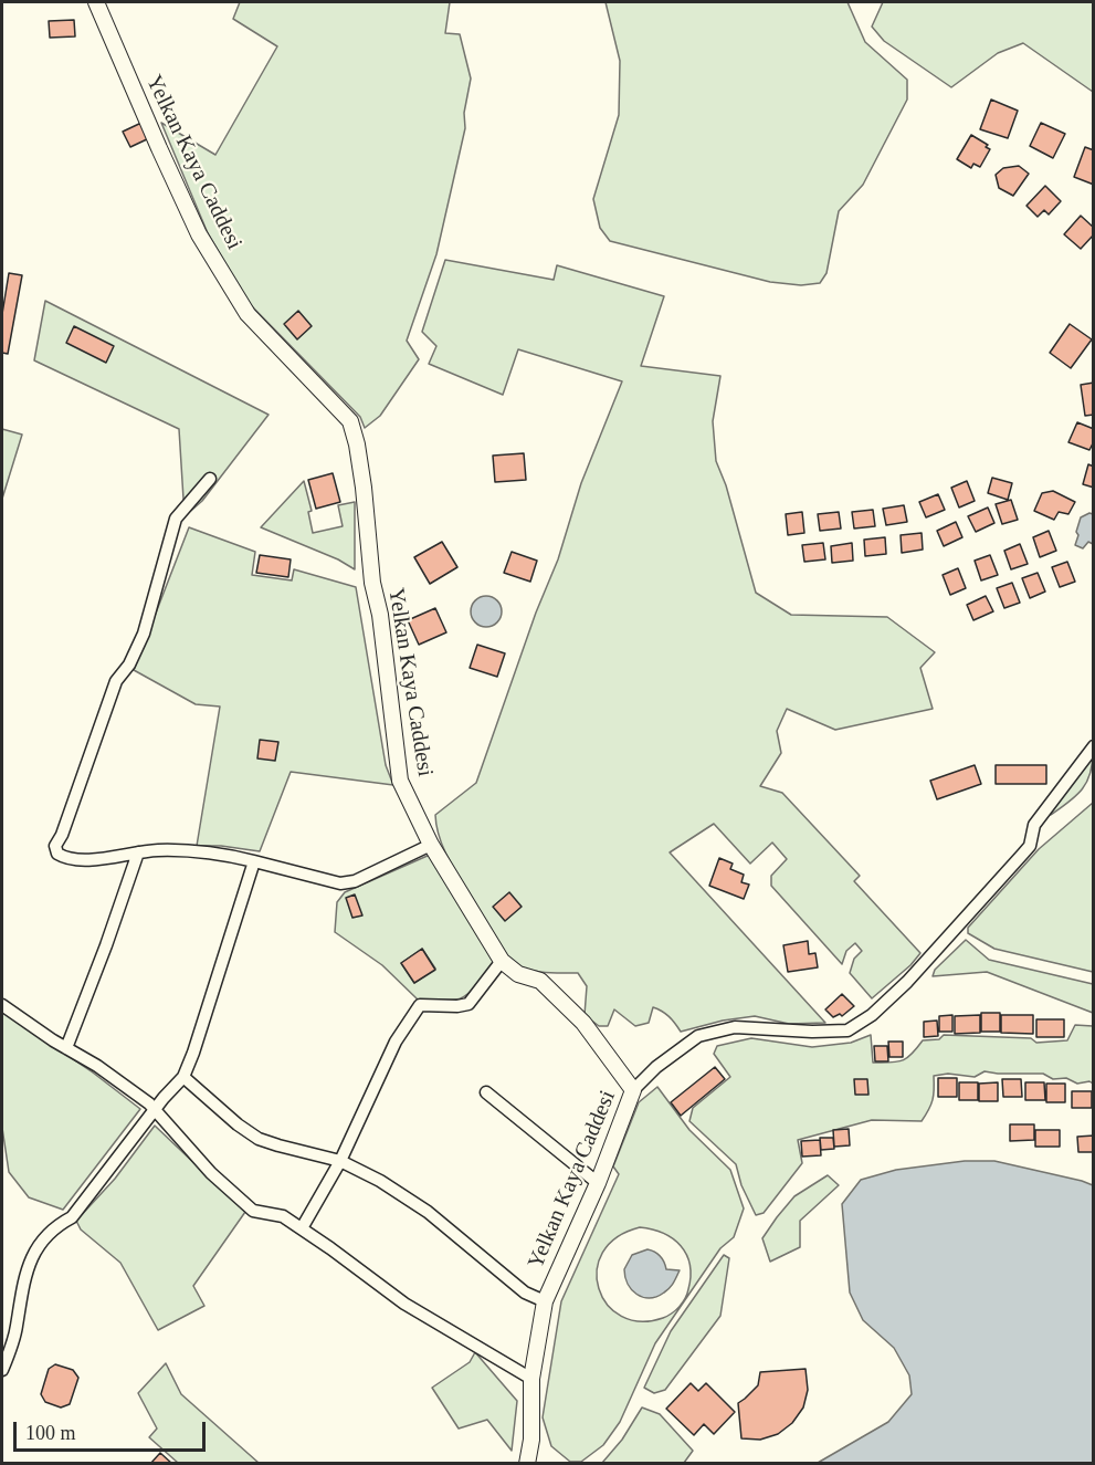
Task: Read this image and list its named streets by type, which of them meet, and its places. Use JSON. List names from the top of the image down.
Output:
{
  "streets": {
    "street": ["Yelkan Kaya Caddesi"]
  },
  "scale_bar": "100 m"
}
